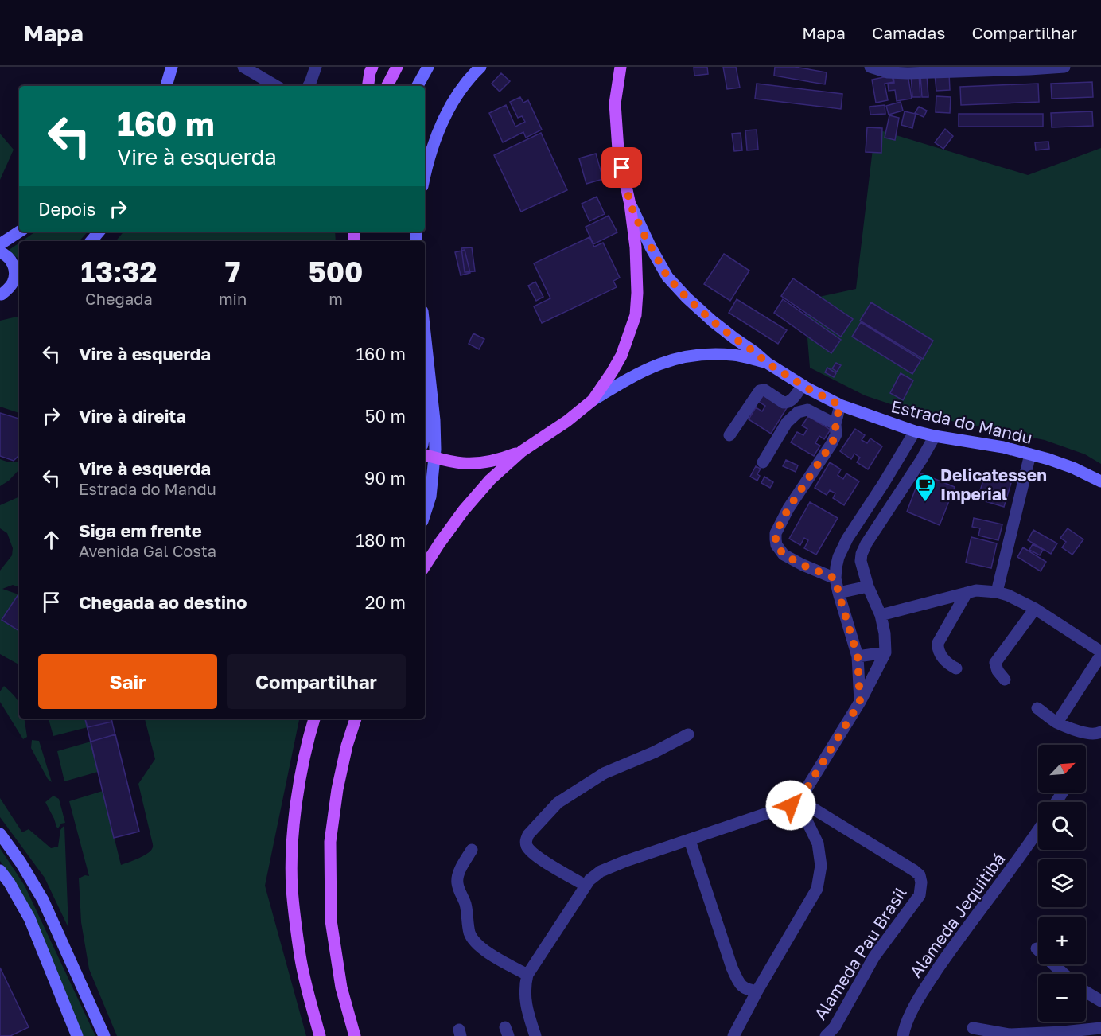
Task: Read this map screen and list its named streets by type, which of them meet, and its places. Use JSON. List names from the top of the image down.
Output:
{
  "streets": {
    "main road": ["Estrada do Mandu"],
    "street": ["Alameda Jequitibá", "Alameda Pau Brasil"]
  },
  "places": {
    "cafe": ["Delicatessen Imperial"]
  },
  "north": "top right",
  "page": {
    "header": "Mapa",
    "nav": ["Mapa", "Camadas", "Compartilhar"],
    "turn": ["160 m", "Vire à esquerda"],
    "then": "Depois",
    "eta": [
      "13:32",
      "Chegada",
      "7",
      "min",
      "500",
      "m"
    ],
    "list": [
      {
        "name": "Vire à esquerda",
        "value": "160 m"
      },
      {
        "name": "Vire à direita",
        "value": "50 m"
      },
      {
        "name": "Vire à esquerda",
        "note": "Estrada do Mandu",
        "value": "90 m"
      },
      {
        "name": "Siga em frente",
        "note": "Avenida Gal Costa",
        "value": "180 m"
      },
      {
        "name": "Chegada ao destino",
        "value": "20 m"
      }
    ],
    "buttons": ["Sair", "Compartilhar"],
    "map_buttons": ["+", "−"]
  }
}
